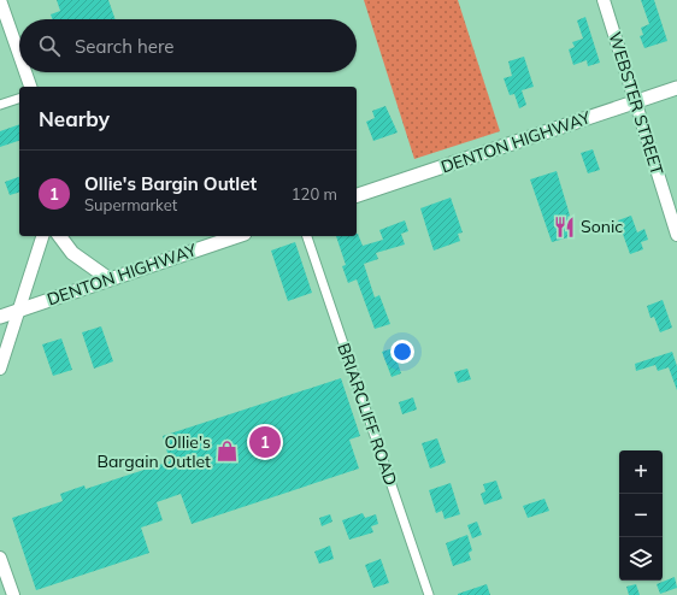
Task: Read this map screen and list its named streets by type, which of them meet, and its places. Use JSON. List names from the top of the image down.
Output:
{
  "streets": {
    "main road": ["WEBSTER STREET", "DENTON HIGHWAY"],
    "street": ["BRIARCLIFF ROAD"]
  },
  "crossings": [
    ["WEBSTER STREET", "DENTON HIGHWAY"]
  ],
  "places": {
    "restaurant": ["Sonic"],
    "shop": ["Ollie's Bargain Outlet"]
  },
  "page": {
    "search": "Search here",
    "heading": "Nearby",
    "list": [
      {
        "mark": "1",
        "name": "Ollie's Bargin Outlet",
        "note": "Supermarket",
        "value": "120 m"
      }
    ],
    "pins": "1",
    "map_buttons": ["+", "−"]
  }
}
